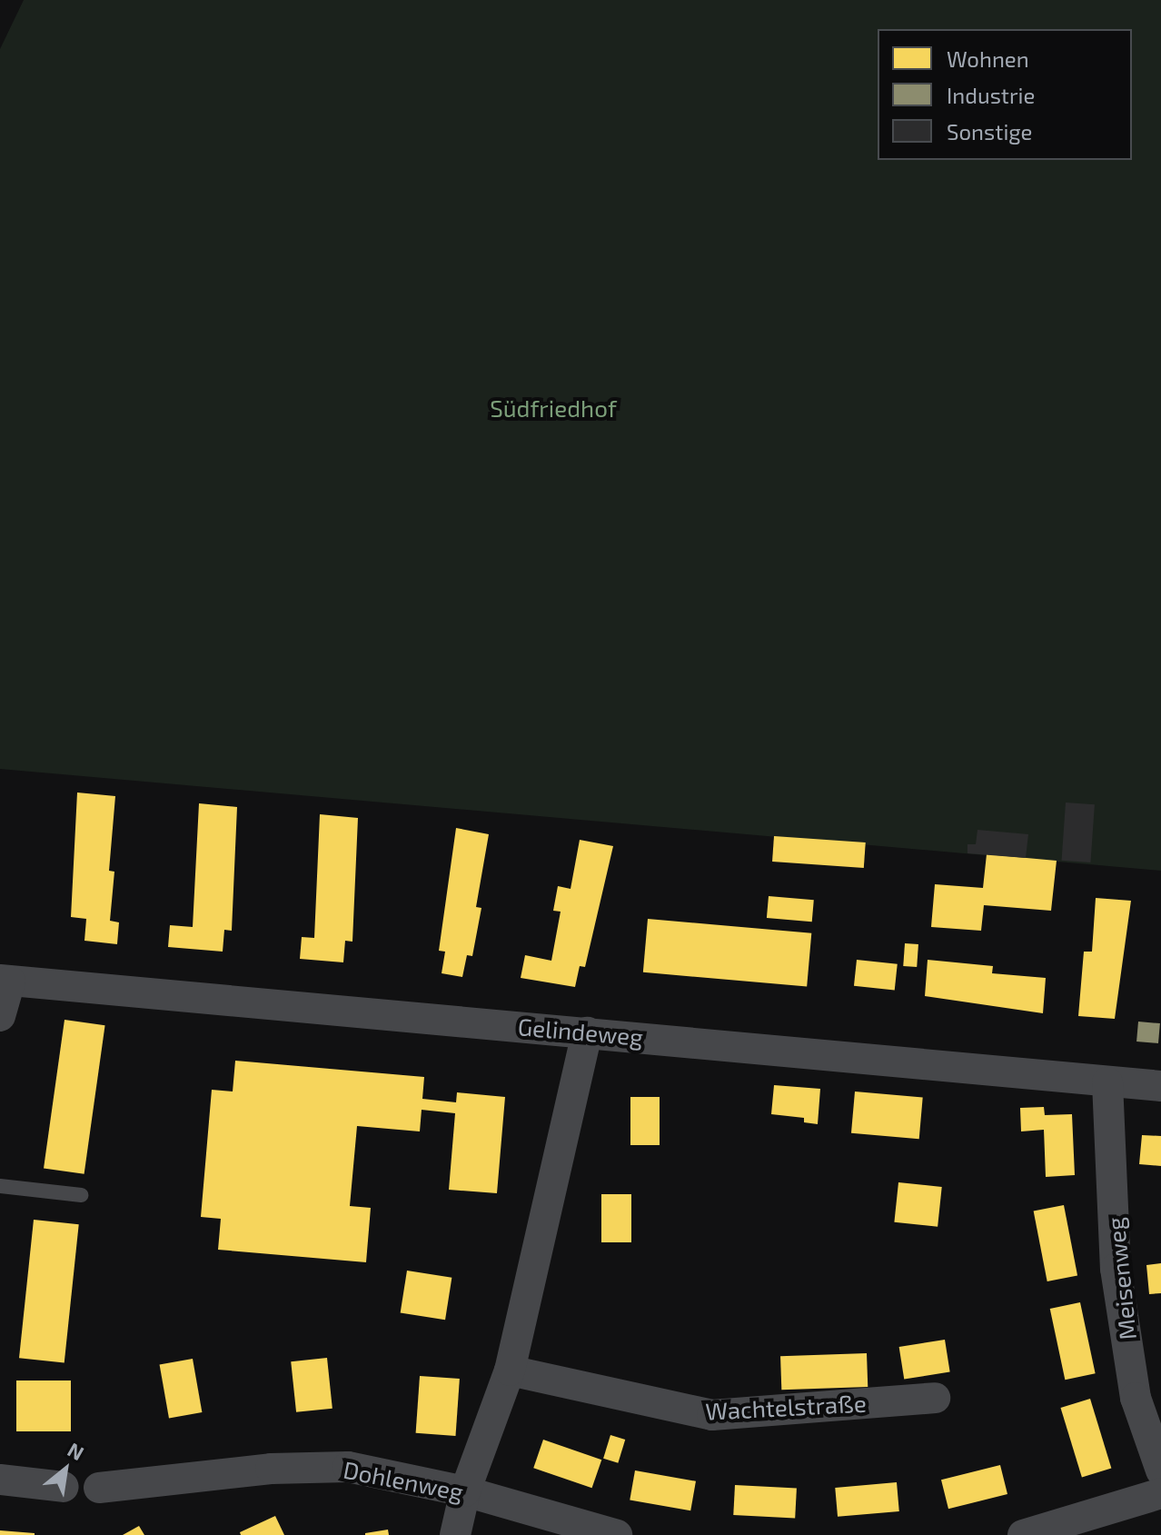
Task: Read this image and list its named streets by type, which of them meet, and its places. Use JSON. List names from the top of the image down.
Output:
{
  "streets": {
    "street": [
      "Gelindeweg",
      "Meisenweg",
      "Wachtelstraße",
      "Dohlenweg"
    ]
  },
  "crossings": [
    ["Gelindeweg", "Meisenweg"]
  ],
  "parks": ["Südfriedhof"],
  "legend": ["Wohnen", "Industrie", "Sonstige"],
  "north": "top right"
}
